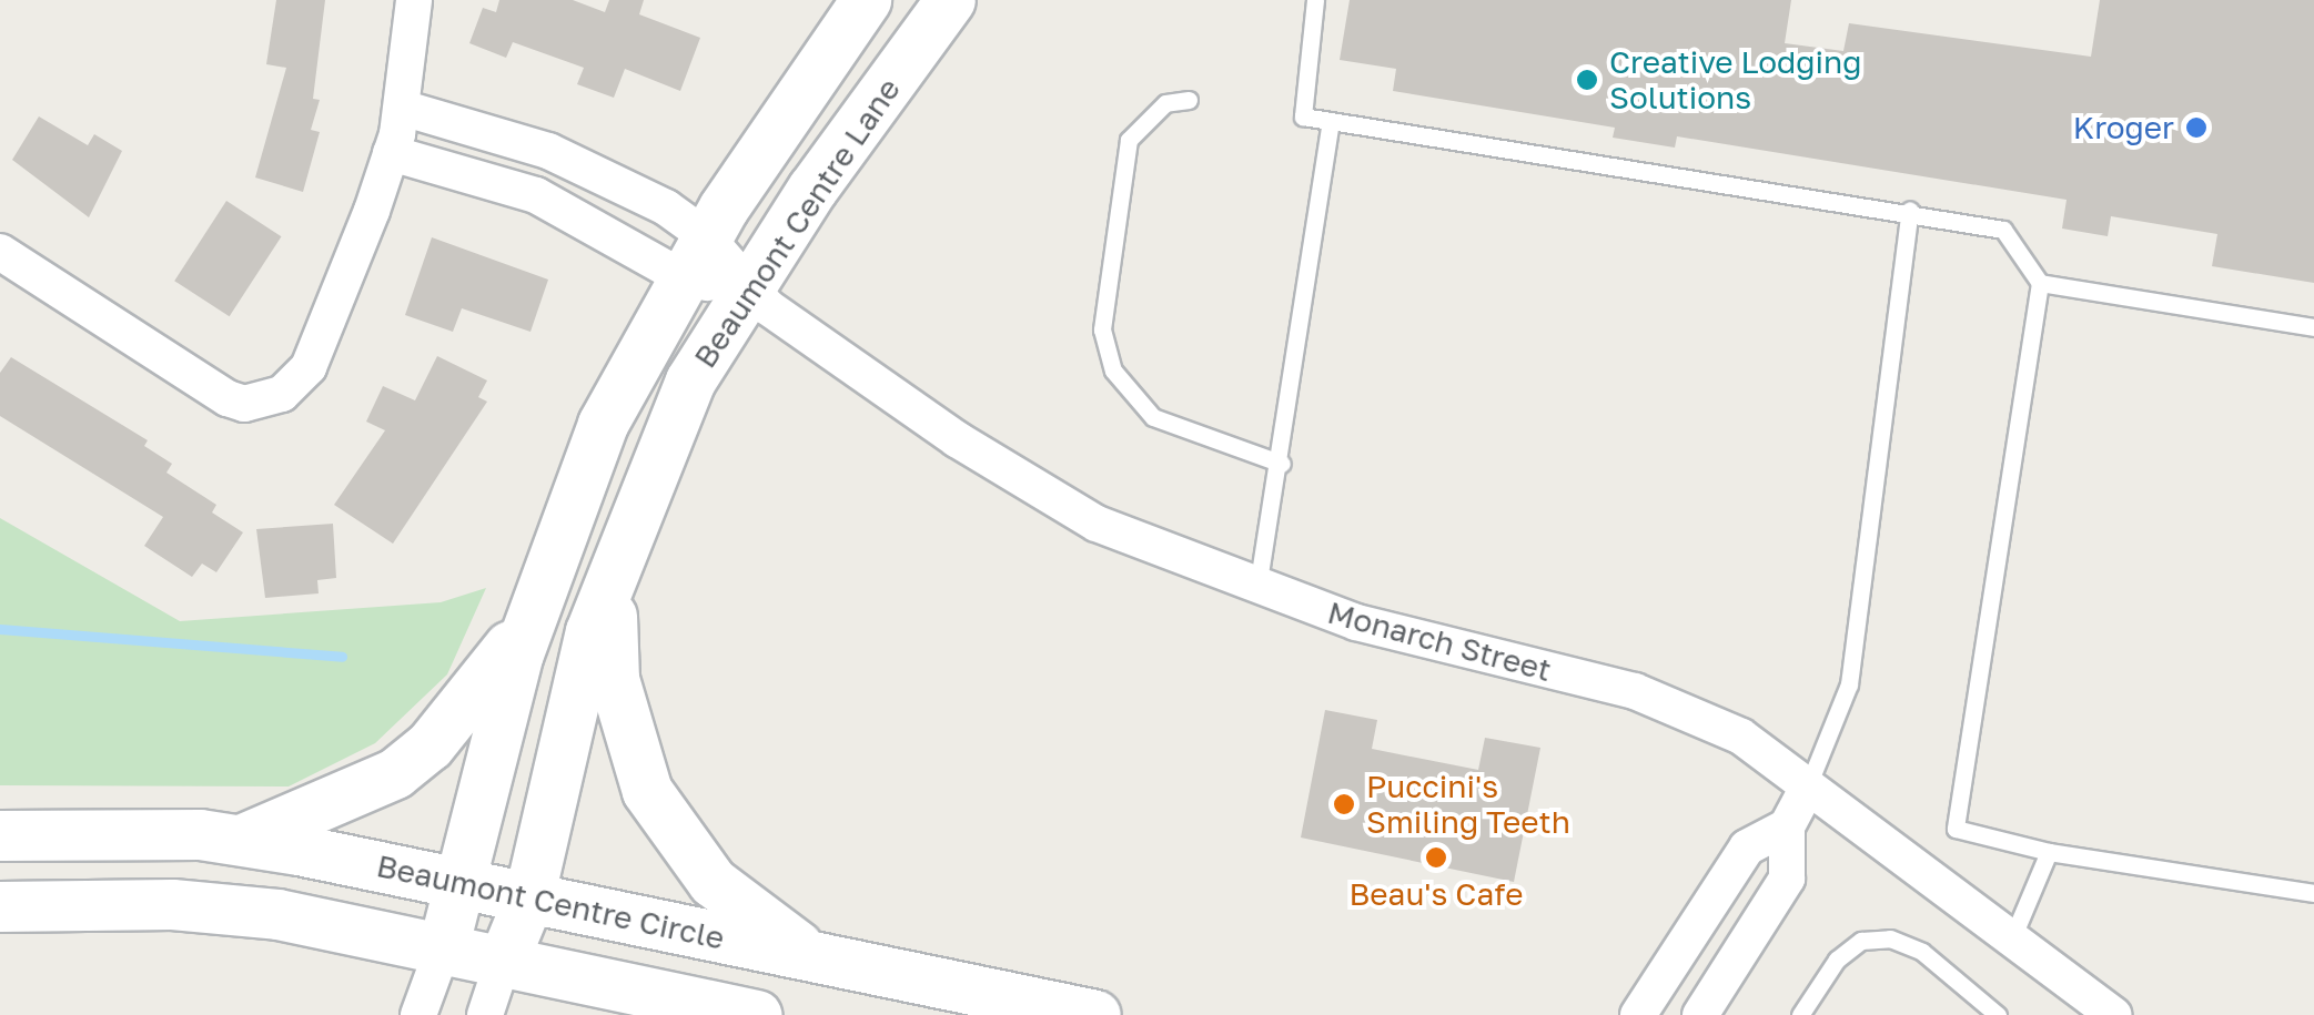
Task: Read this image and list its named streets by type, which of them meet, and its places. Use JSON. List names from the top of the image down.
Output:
{
  "streets": {
    "street": ["Beaumont Centre Lane", "Monarch Street", "Beaumont Centre Circle"]
  },
  "crossings": [
    ["Beaumont Centre Lane", "Monarch Street"],
    ["Beaumont Centre Lane", "Beaumont Centre Circle"]
  ],
  "places": [
    "Creative Lodging Solutions",
    "Kroger",
    "Puccini's Smiling Teeth",
    "Beau's Cafe"
  ]
}
